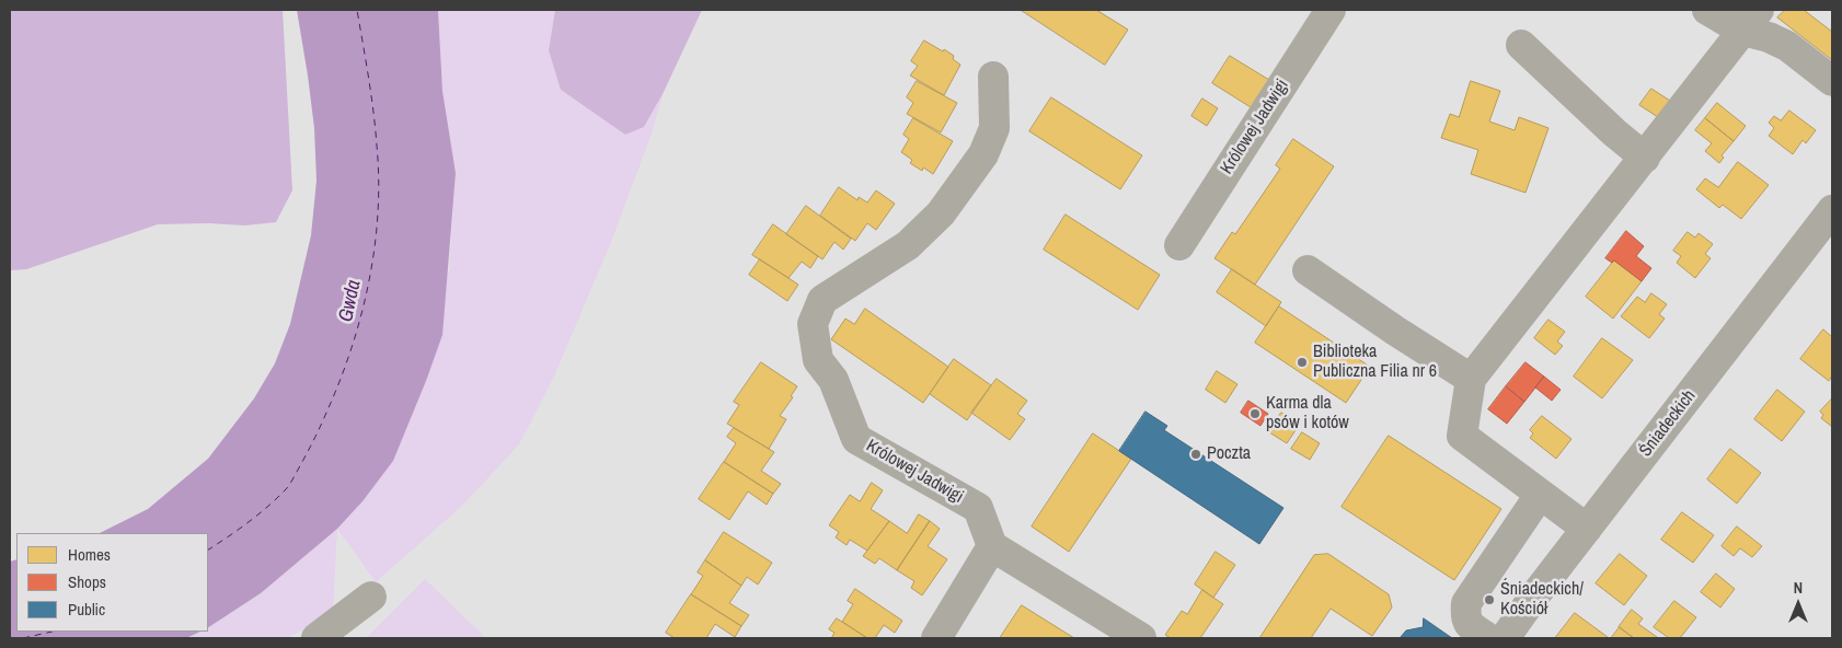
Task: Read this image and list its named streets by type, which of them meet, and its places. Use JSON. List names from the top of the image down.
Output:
{
  "streets": {
    "street": ["Królowej Jadwigi", "Śniadeckich"]
  },
  "water": ["Gwda"],
  "places": [
    "Biblioteka Publiczna Filia nr 6",
    "Karma dla psów i kotów",
    "Poczta",
    "Śniadeckich/ Kościół"
  ],
  "legend": ["Homes", "Shops", "Public"],
  "north": "top"
}
